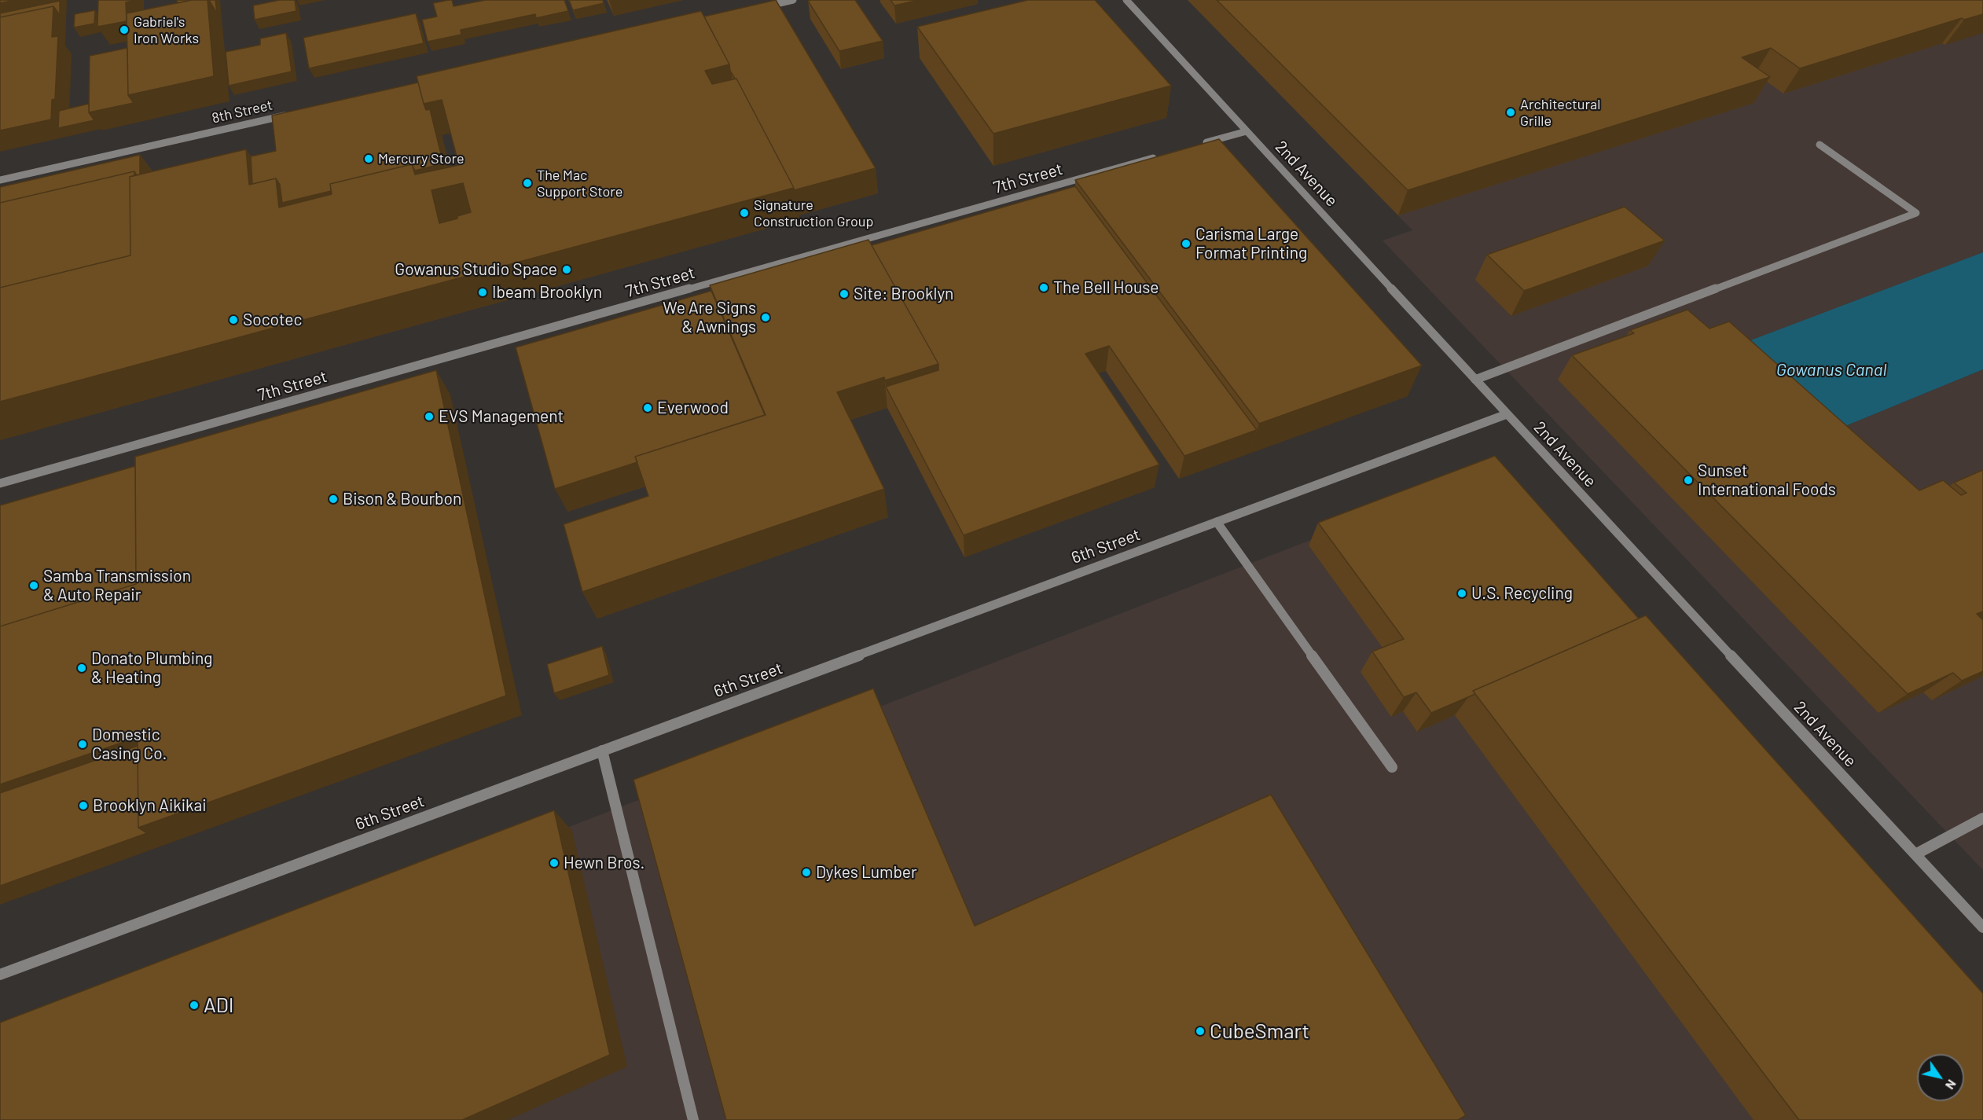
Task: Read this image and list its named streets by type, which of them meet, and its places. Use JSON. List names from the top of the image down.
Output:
{
  "streets": {
    "street": [
      "8th Street",
      "2nd Avenue",
      "7th Street",
      "6th Street"
    ]
  },
  "crossings": [
    ["2nd Avenue", "6th Street"]
  ],
  "water": ["Gowanus Canal"],
  "places": [
    "Gabriel's Iron Works",
    "Architectural Grille",
    "Mercury Store",
    "The Mac Support Store",
    "Signature Construction Group",
    "Carisma Large Format Printing",
    "Gowanus Studio Space",
    "The Bell House",
    "Ibeam Brooklyn",
    "Site: Brooklyn",
    "We Are Signs & Awnings",
    "Socotec",
    "Everwood",
    "EVS Management",
    "Sunset International Foods",
    "Bison & Bourbon",
    "Samba Transmission & Auto Repair",
    "U.S. Recycling",
    "Donato Plumbing & Heating",
    "Domestic Casing Co.",
    "Brooklyn Aikikai",
    "Hewn Bros.",
    "Dykes Lumber",
    "ADI",
    "CubeSmart"
  ],
  "north": "bottom right"
}
